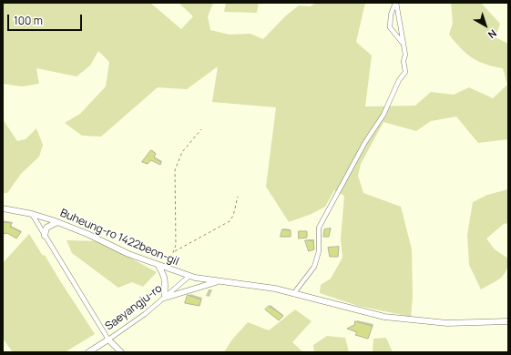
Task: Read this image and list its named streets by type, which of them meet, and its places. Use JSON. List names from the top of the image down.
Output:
{
  "streets": {
    "street": ["Buheung-ro 1422beon-gil", "Saeyangju-ro"]
  },
  "crossings": [
    ["Buheung-ro 1422beon-gil", "Saeyangju-ro"]
  ],
  "scale_bar": "100 m",
  "north": "bottom right"
}
